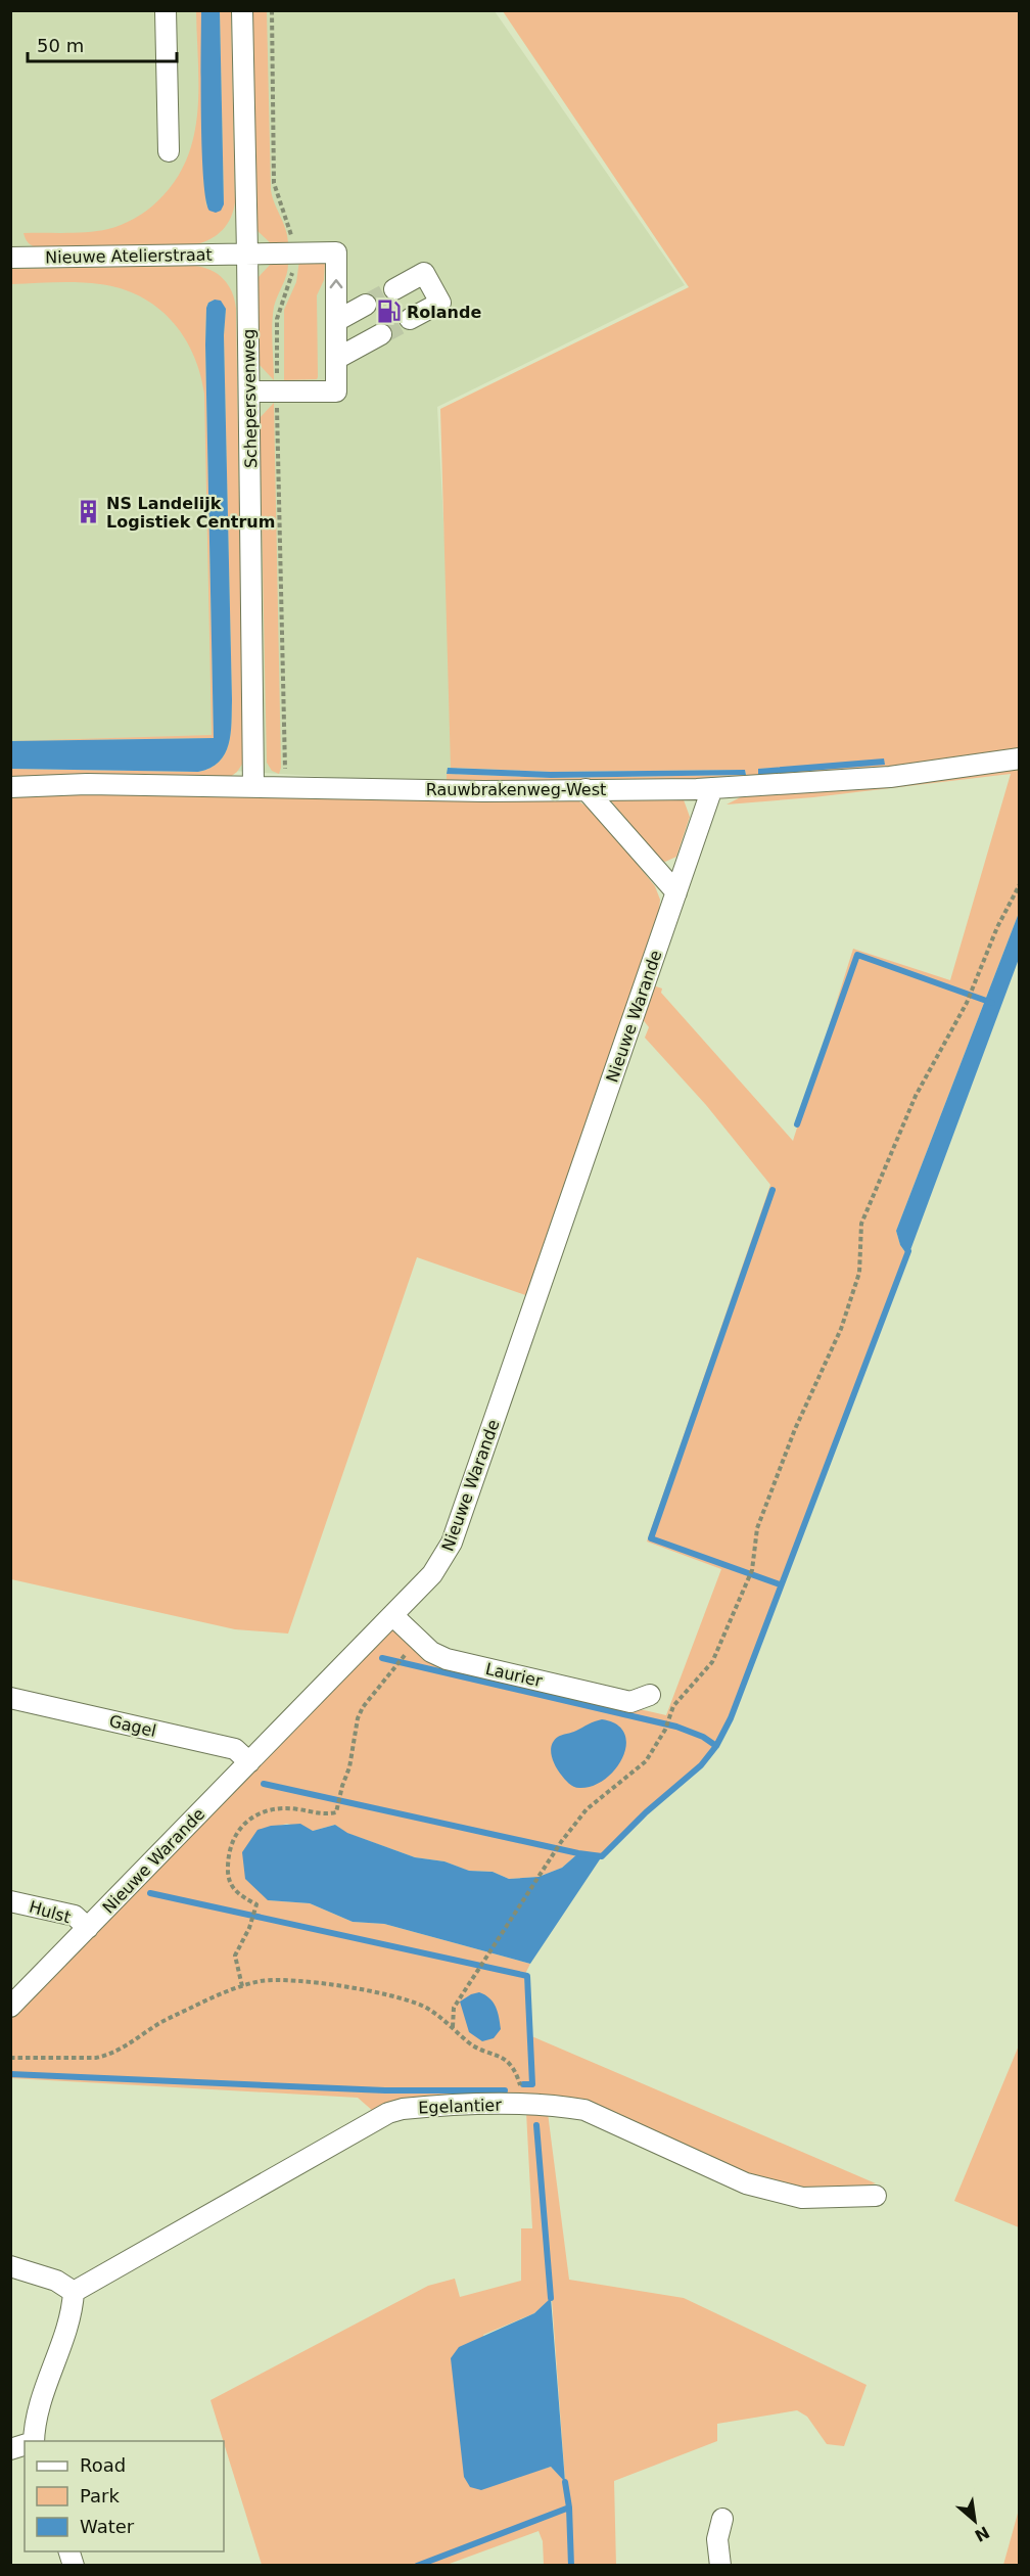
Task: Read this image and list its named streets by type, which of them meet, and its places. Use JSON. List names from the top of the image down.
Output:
{
  "streets": {
    "street": [
      "Nieuwe Atelierstraat",
      "Schepersvenweg",
      "Rauwbrakenweg-West",
      "Nieuwe Warande",
      "Laurier",
      "Gagel",
      "Hulst",
      "Egelantier"
    ]
  },
  "crossings": [
    ["Nieuwe Atelierstraat", "Schepersvenweg"],
    ["Schepersvenweg", "Rauwbrakenweg-West"],
    ["Rauwbrakenweg-West", "Nieuwe Warande"],
    ["Nieuwe Warande", "Laurier"],
    ["Nieuwe Warande", "Gagel"],
    ["Nieuwe Warande", "Hulst"]
  ],
  "places": {
    "fuel station": ["Rolande"],
    "building": ["NS Landelijk Logistiek Centrum"]
  },
  "legend": ["Road", "Park", "Water"],
  "scale_bar": "50 m",
  "north": "bottom right"
}
